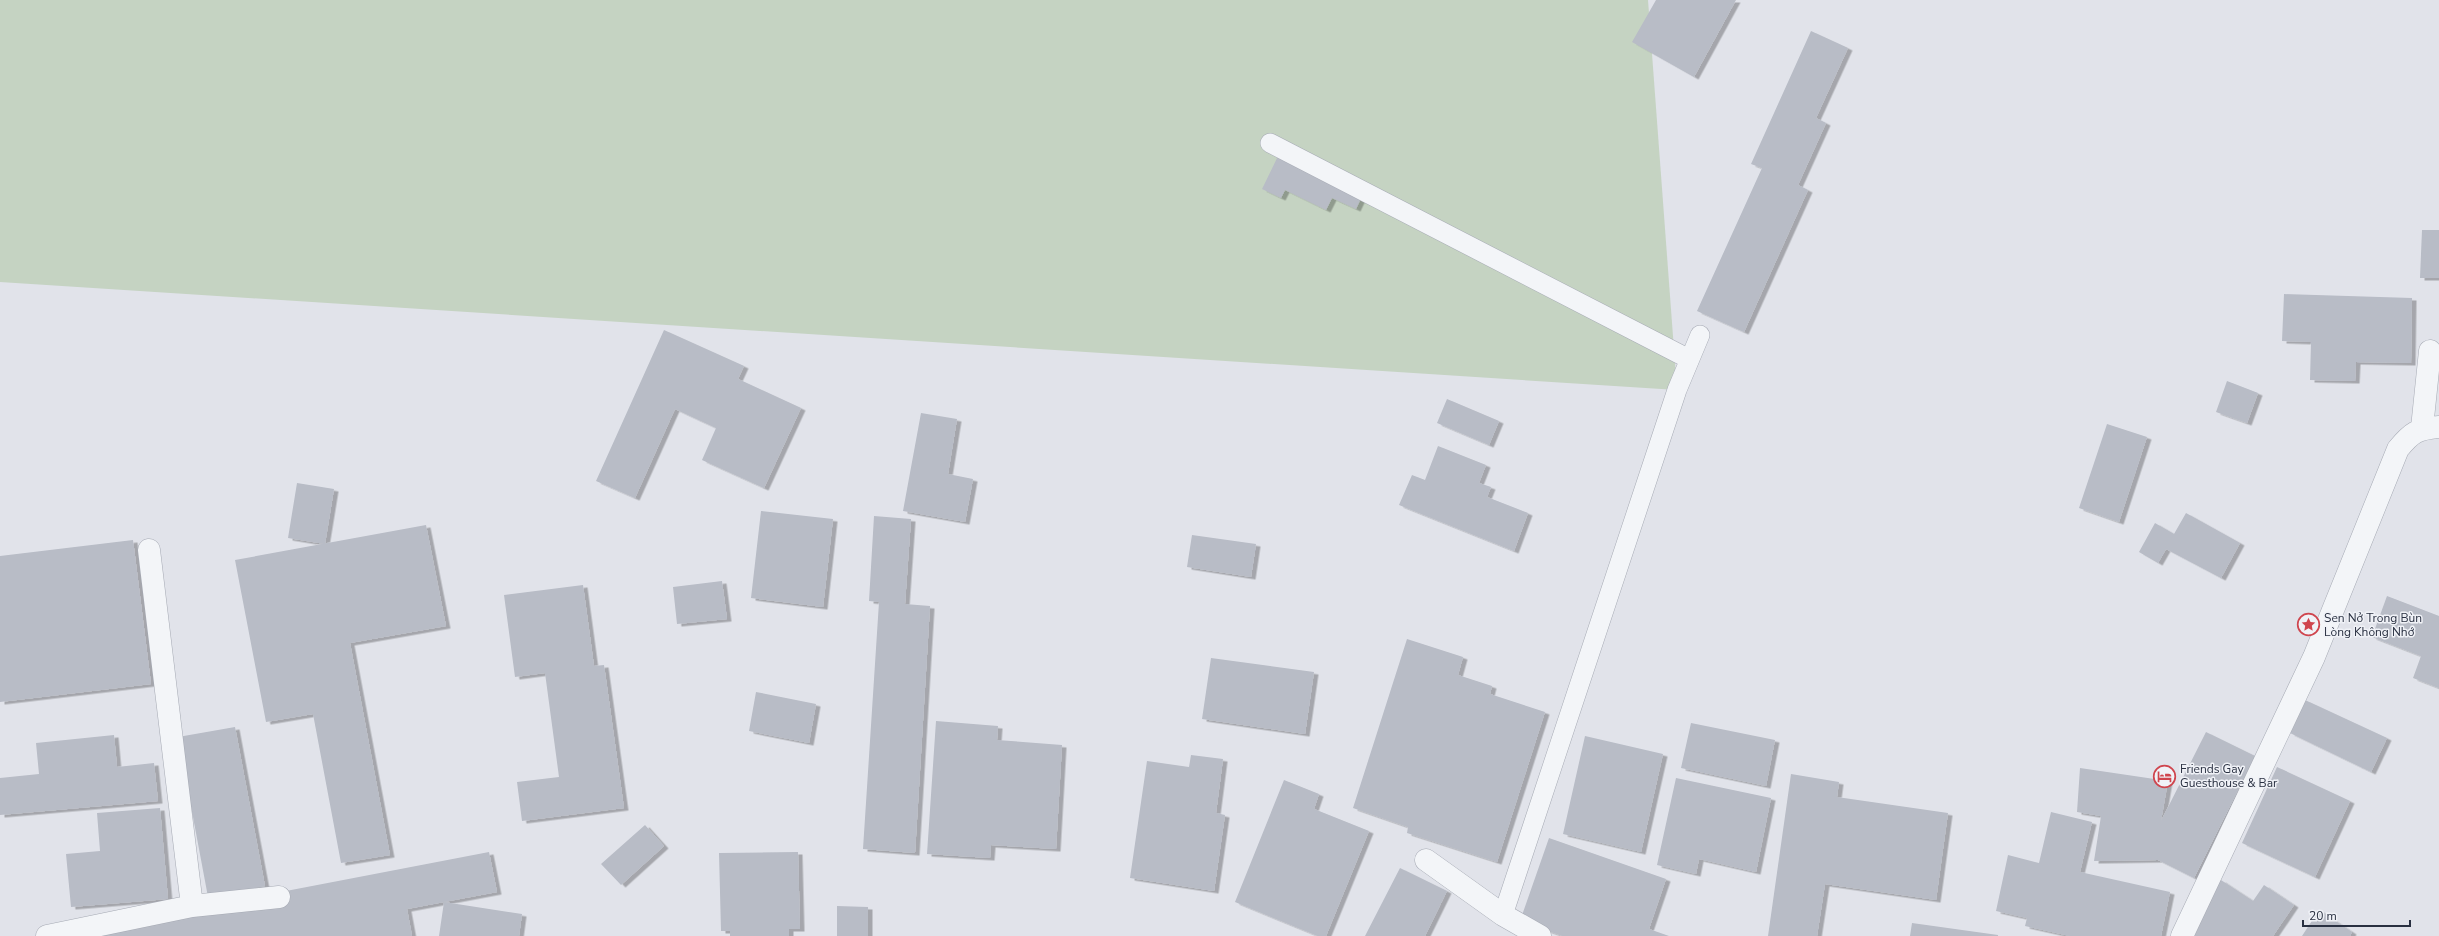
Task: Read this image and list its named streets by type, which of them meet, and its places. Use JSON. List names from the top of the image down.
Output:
{
  "places": {
    "place": ["Sen Nở Trong Bùn Lòng Không Nhớ"],
    "hotel": ["Friends Gay Guesthouse & Bar"]
  },
  "scale_bar": "20 m"
}
